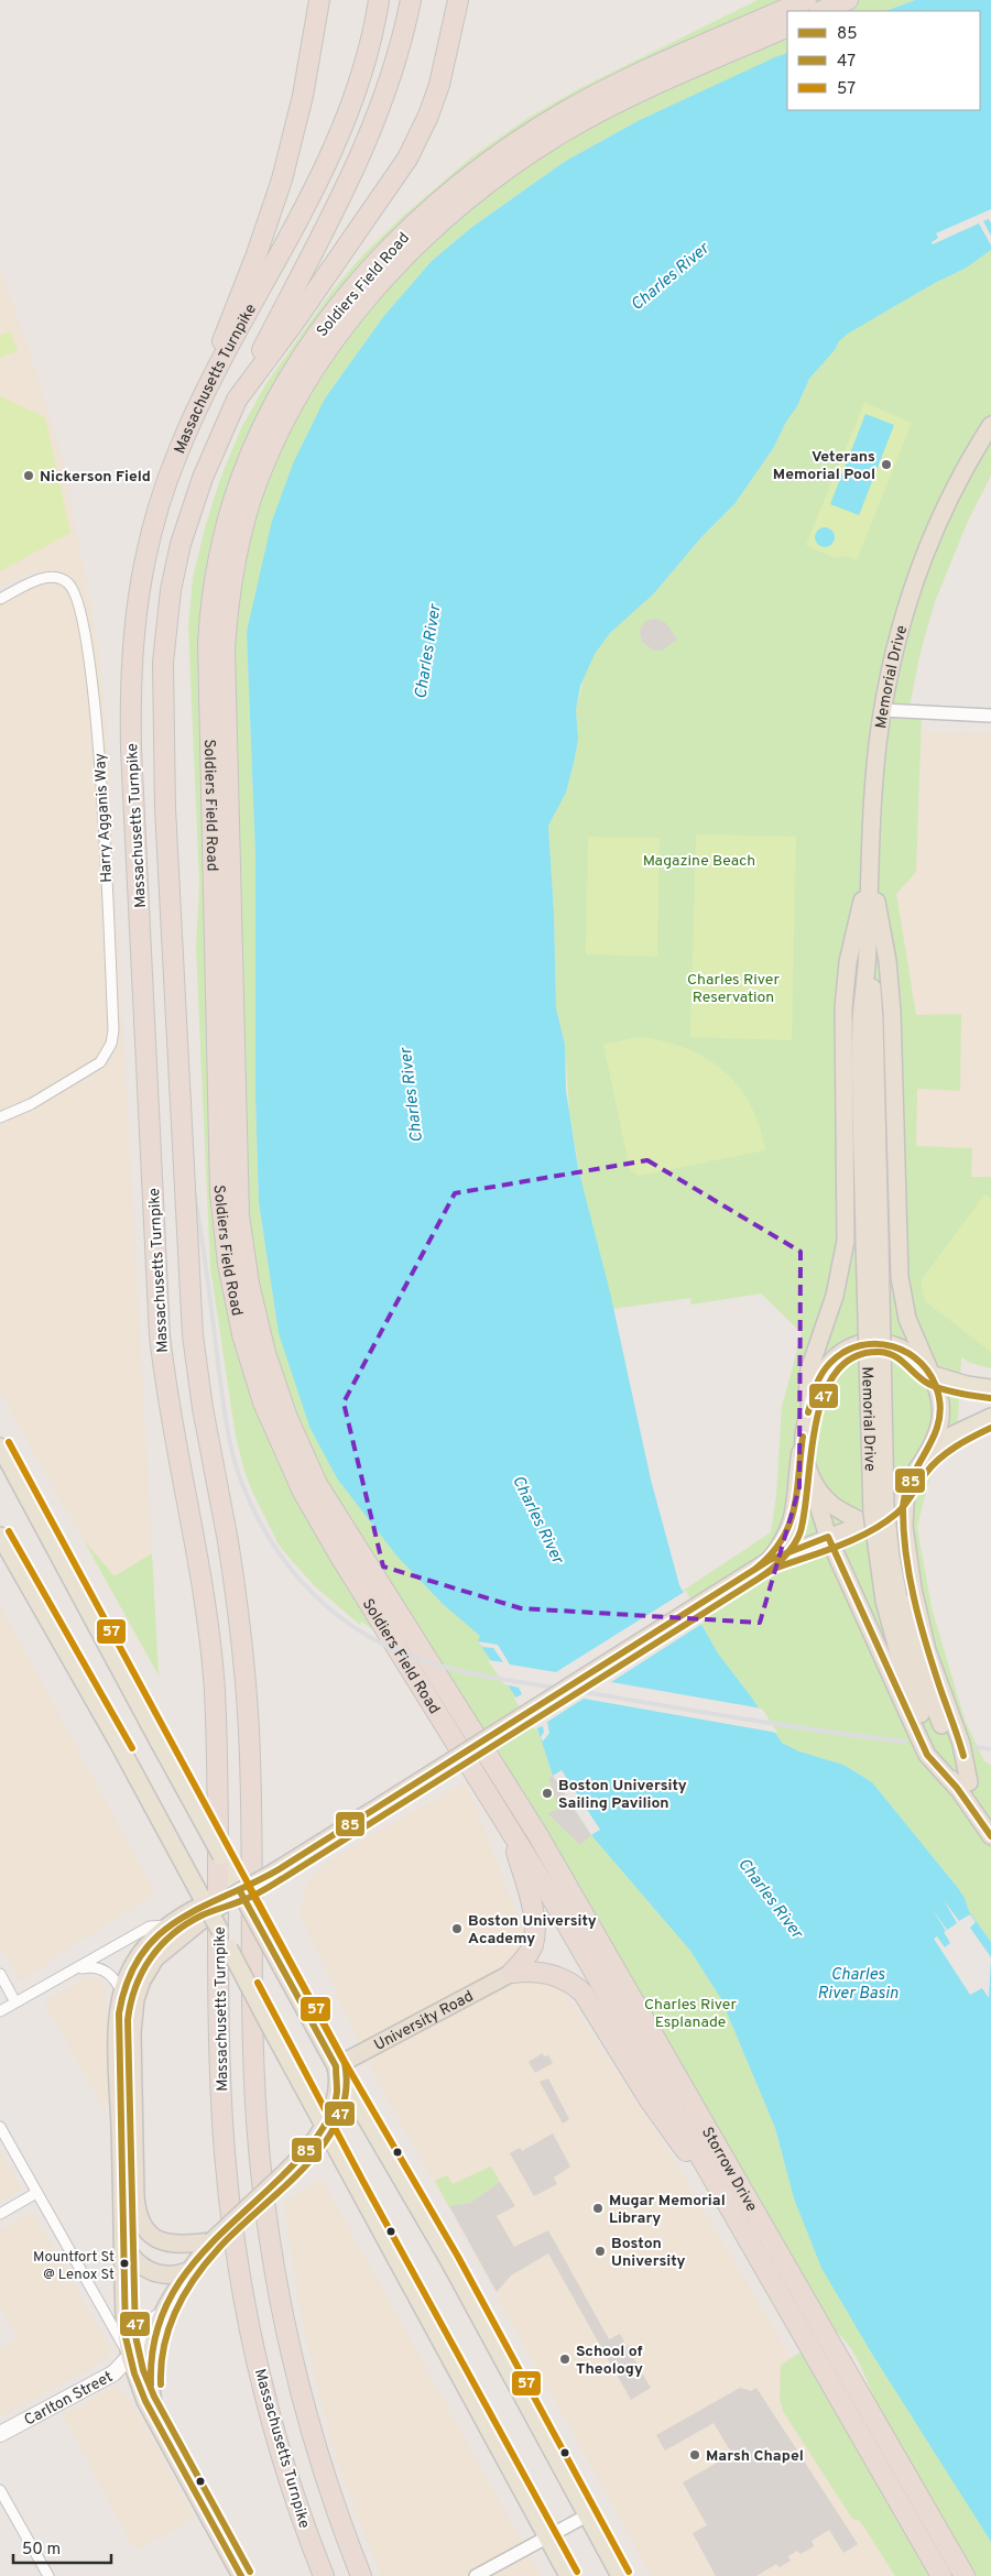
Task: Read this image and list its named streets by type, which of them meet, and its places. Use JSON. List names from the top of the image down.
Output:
{
  "streets": {
    "highway": [
      "Soldiers Field Road",
      "Massachusetts Turnpike",
      "Memorial Drive",
      "University Road",
      "Storrow Drive",
      "Carlton Street"
    ],
    "street": ["Harry Agganis Way"]
  },
  "crossings": [
    ["Soldiers Field Road", "Storrow Drive"],
    ["University Road", "Carlton Street"]
  ],
  "water": ["Charles River", "Charles River Basin"],
  "parks": ["Magazine Beach", "Charles River Reservation", "Charles River Esplanade"],
  "places": [
    "Veterans Memorial Pool",
    "Nickerson Field",
    "Boston University Sailing Pavilion",
    "Boston University Academy",
    "Mugar Memorial Library",
    "Boston University",
    "Mountfort St @ Lenox St",
    "School of Theology",
    "Marsh Chapel"
  ],
  "lines": ["transit line 85", "transit line 47", "transit line 57"],
  "legend": ["85", "47", "57"],
  "scale_bar": "50 m"
}
